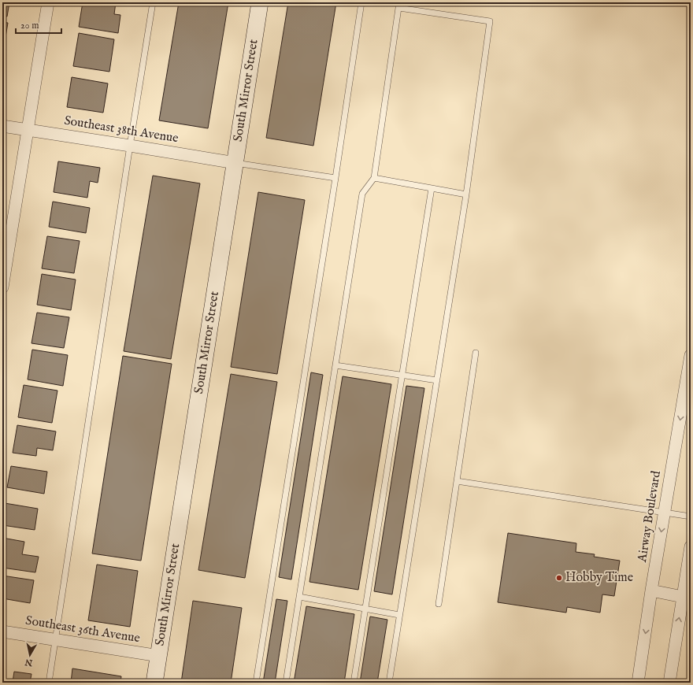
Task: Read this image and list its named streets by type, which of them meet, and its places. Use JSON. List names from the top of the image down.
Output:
{
  "streets": {
    "street": [
      "South Mirror Street",
      "Southeast 38th Avenue",
      "Airway Boulevard",
      "Southeast 36th Avenue"
    ]
  },
  "crossings": [
    ["South Mirror Street", "Southeast 38th Avenue"],
    ["South Mirror Street", "Southeast 36th Avenue"]
  ],
  "places": ["Hobby Time"],
  "scale_bar": "20 m",
  "north": "bottom"
}
